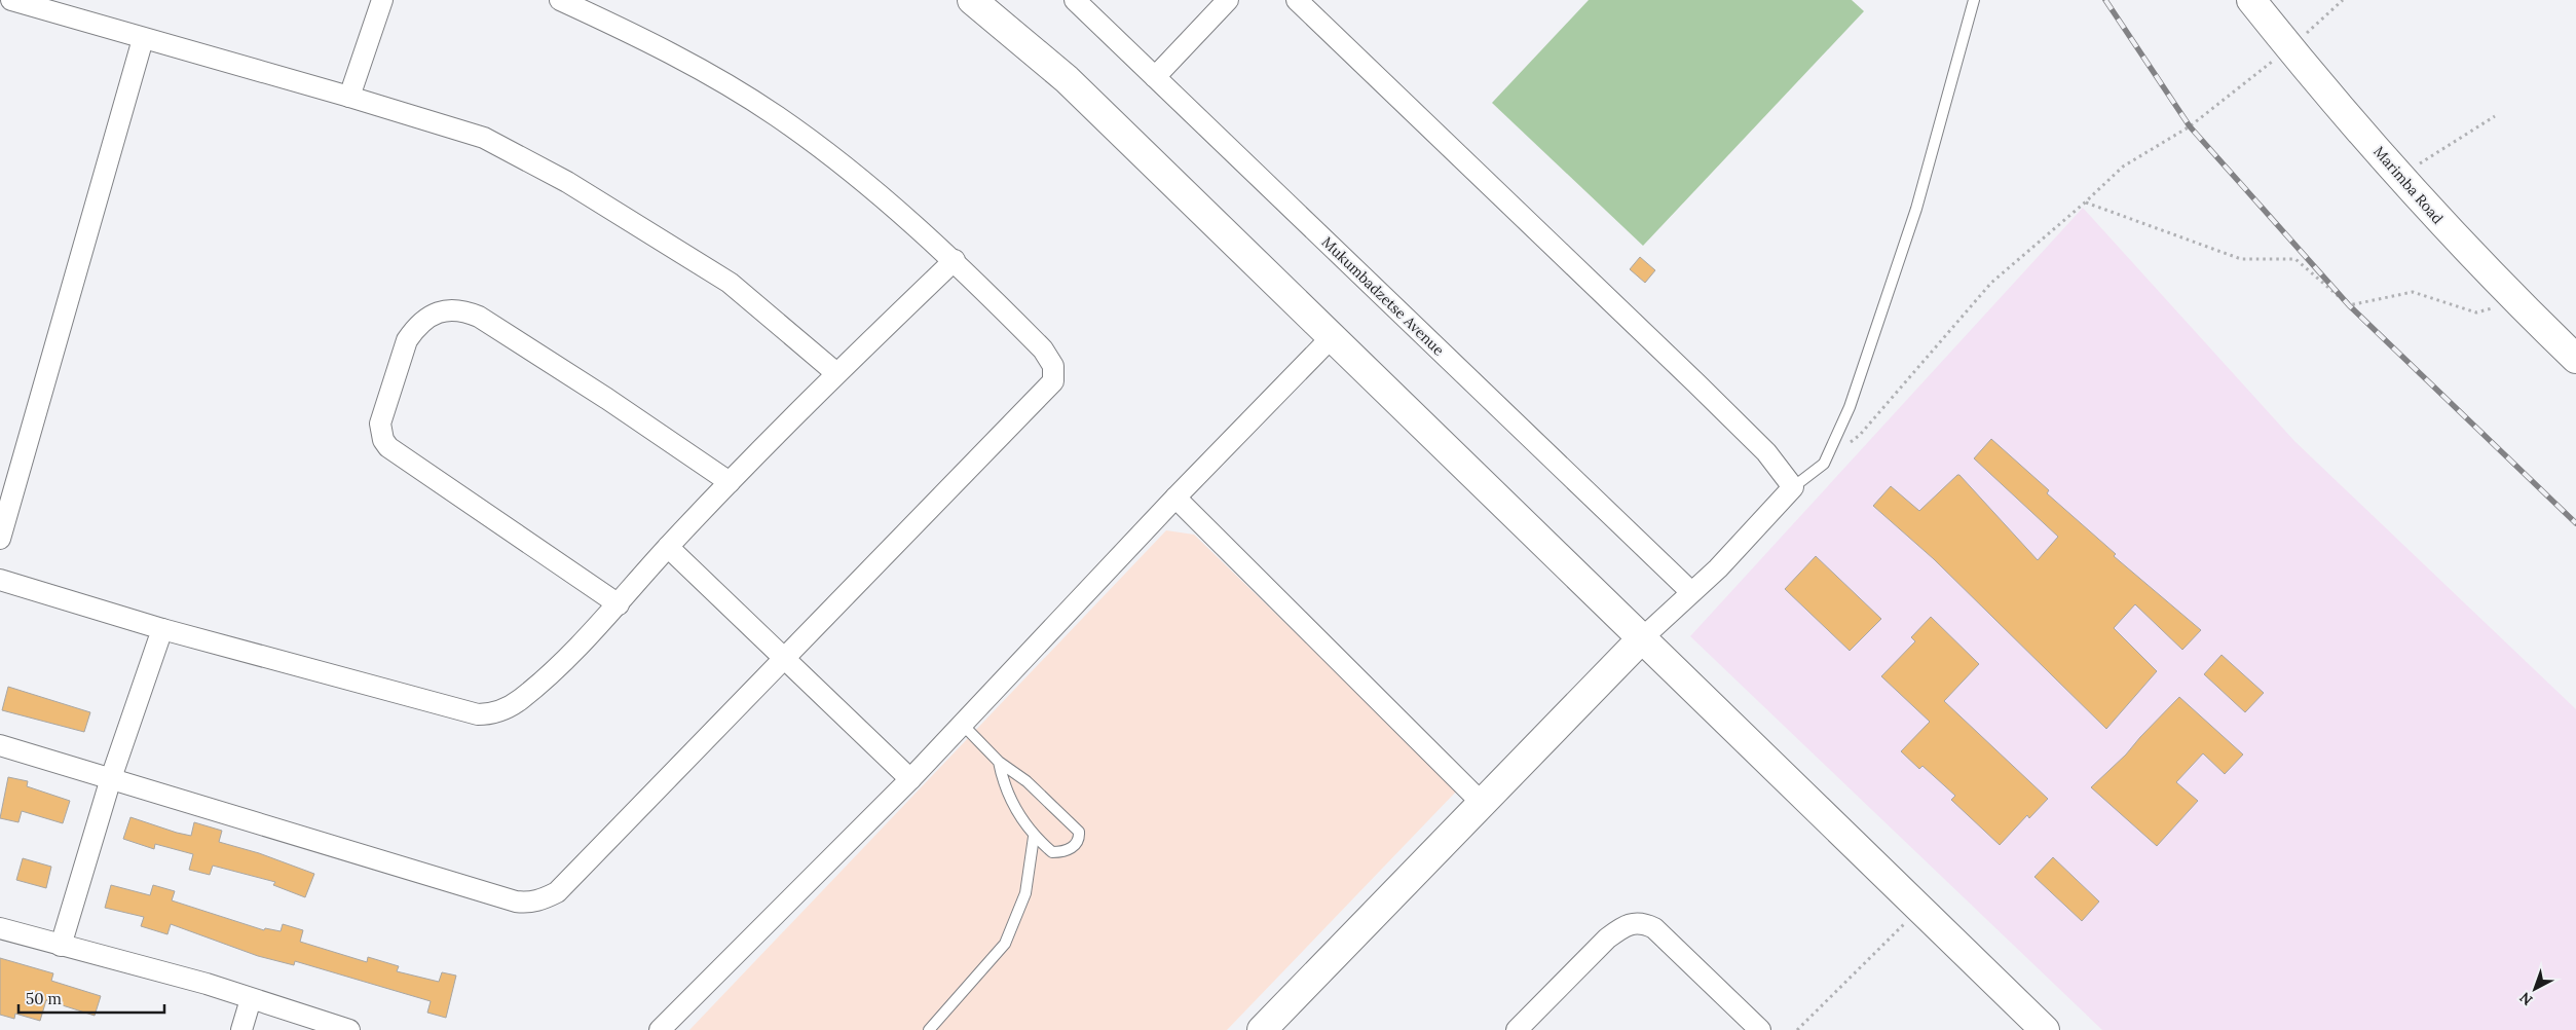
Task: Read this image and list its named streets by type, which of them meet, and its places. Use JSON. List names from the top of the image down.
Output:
{
  "streets": {
    "street": ["Marimba Road", "Mukumbadzetse Avenue"]
  },
  "scale_bar": "50 m",
  "north": "bottom left"
}
